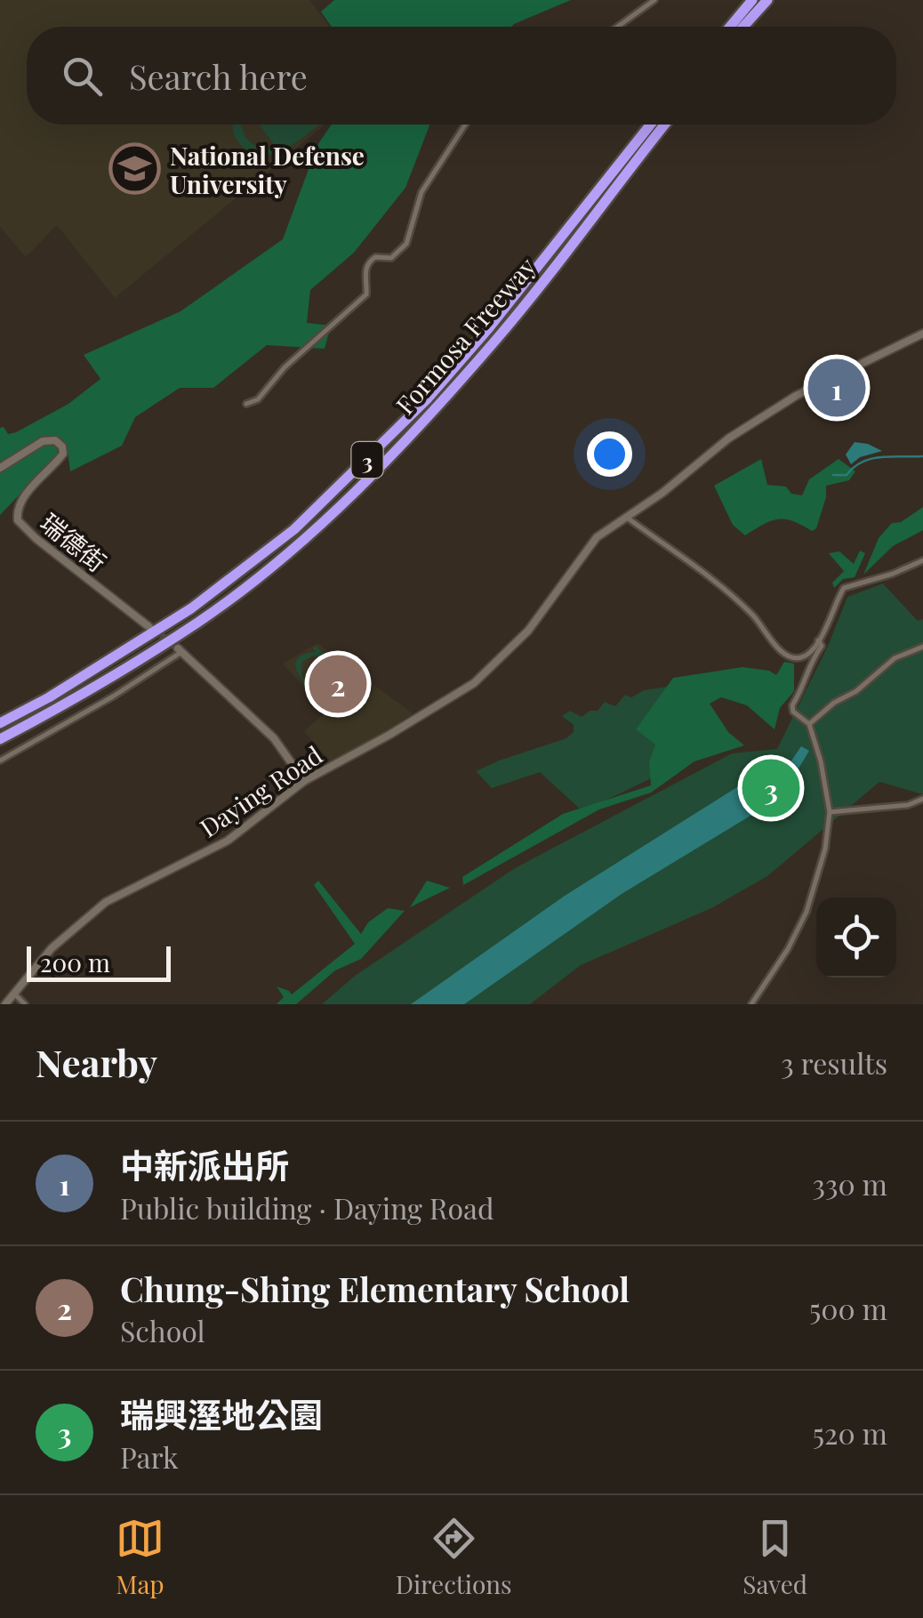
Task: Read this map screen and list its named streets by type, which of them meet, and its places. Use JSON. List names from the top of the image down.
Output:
{
  "streets": {
    "highway": ["Formosa Freeway", "3"],
    "street": ["瑞德街", "Daying Road"]
  },
  "places": {
    "school or university": ["National Defense University"]
  },
  "scale_bar": "200 m",
  "page": {
    "search": "Search here",
    "pins": ["1", "2", "3"],
    "scale": "200 m",
    "heading": ["Nearby", "3 results"],
    "list": [
      {
        "mark": "1",
        "name": "中新派出所",
        "note": "Public building · Daying Road",
        "value": "330 m"
      },
      {
        "mark": "2",
        "name": "Chung-Shing Elementary School",
        "note": "School",
        "value": "500 m"
      },
      {
        "mark": "3",
        "name": "瑞興溼地公園",
        "note": "Park",
        "value": "520 m"
      }
    ],
    "nav": ["Map", "Directions", "Saved"]
  }
}
